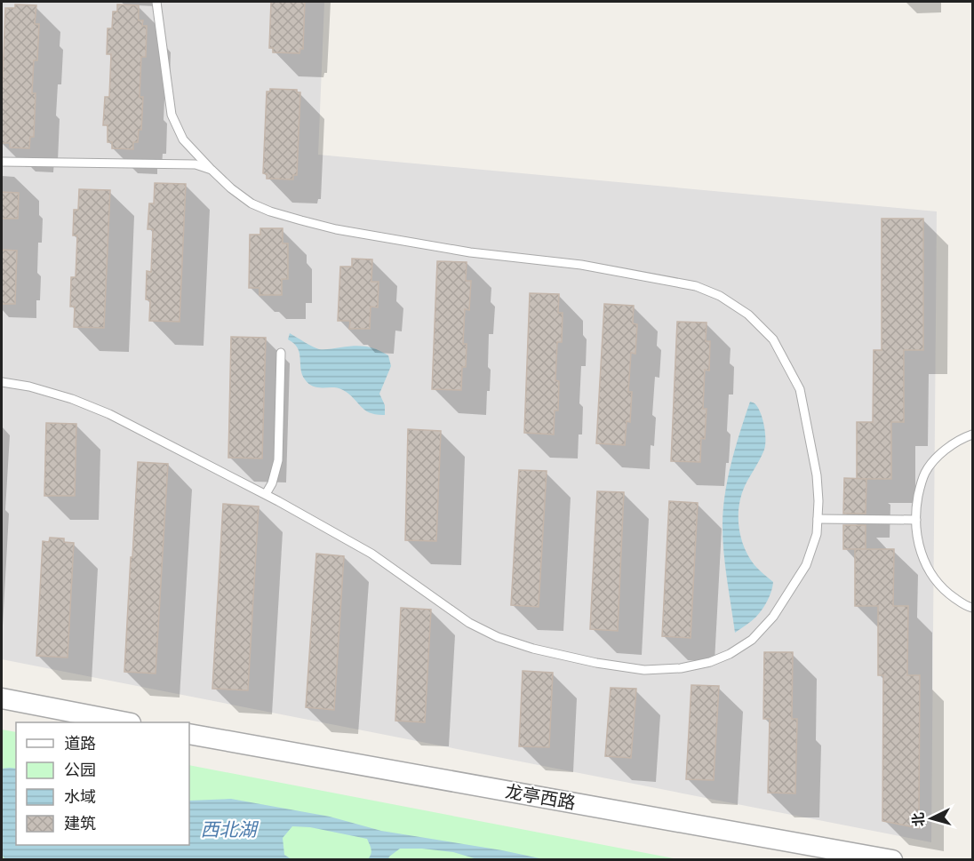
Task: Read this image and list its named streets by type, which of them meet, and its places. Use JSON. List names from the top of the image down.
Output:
{
  "streets": {
    "street": ["龙亭西路"]
  },
  "water": ["西北湖"],
  "legend": [
    "道路",
    "公园",
    "水域",
    "建筑"
  ],
  "north": "left"
}
